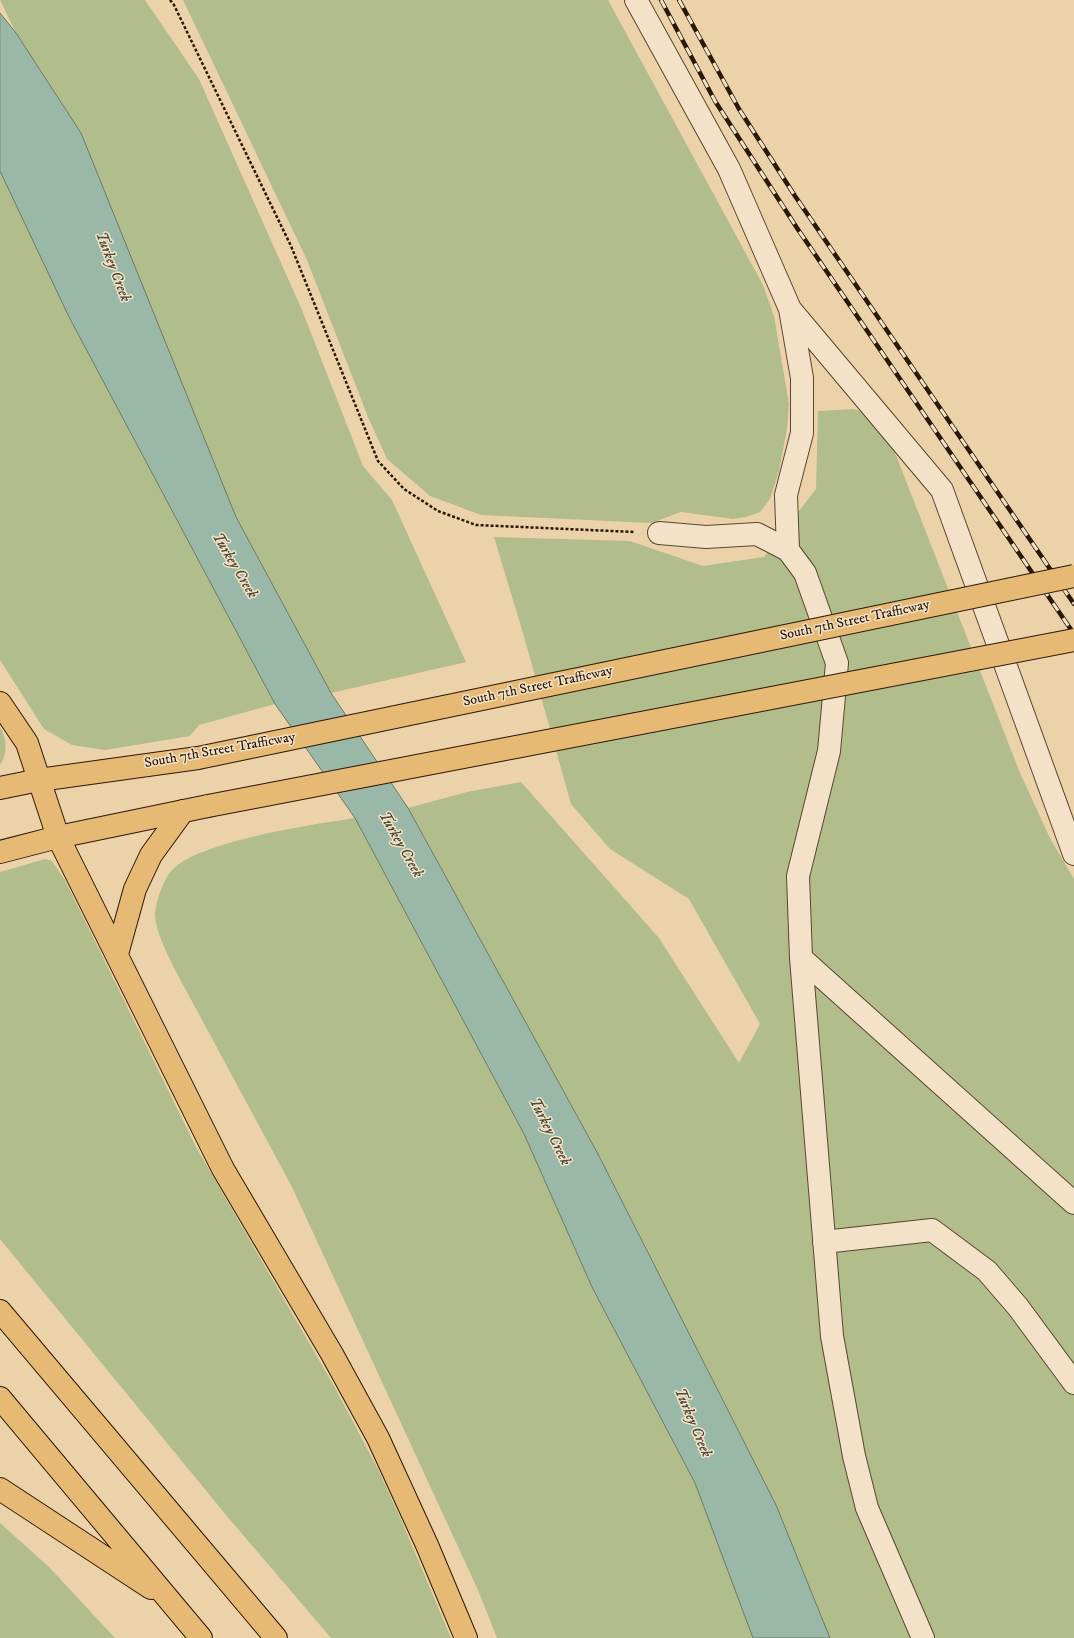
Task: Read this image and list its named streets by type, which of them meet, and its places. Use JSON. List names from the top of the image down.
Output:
{
  "streets": {
    "main road": ["South 7th Street Trafficway"]
  },
  "water": ["Turkey Creek"]
}
